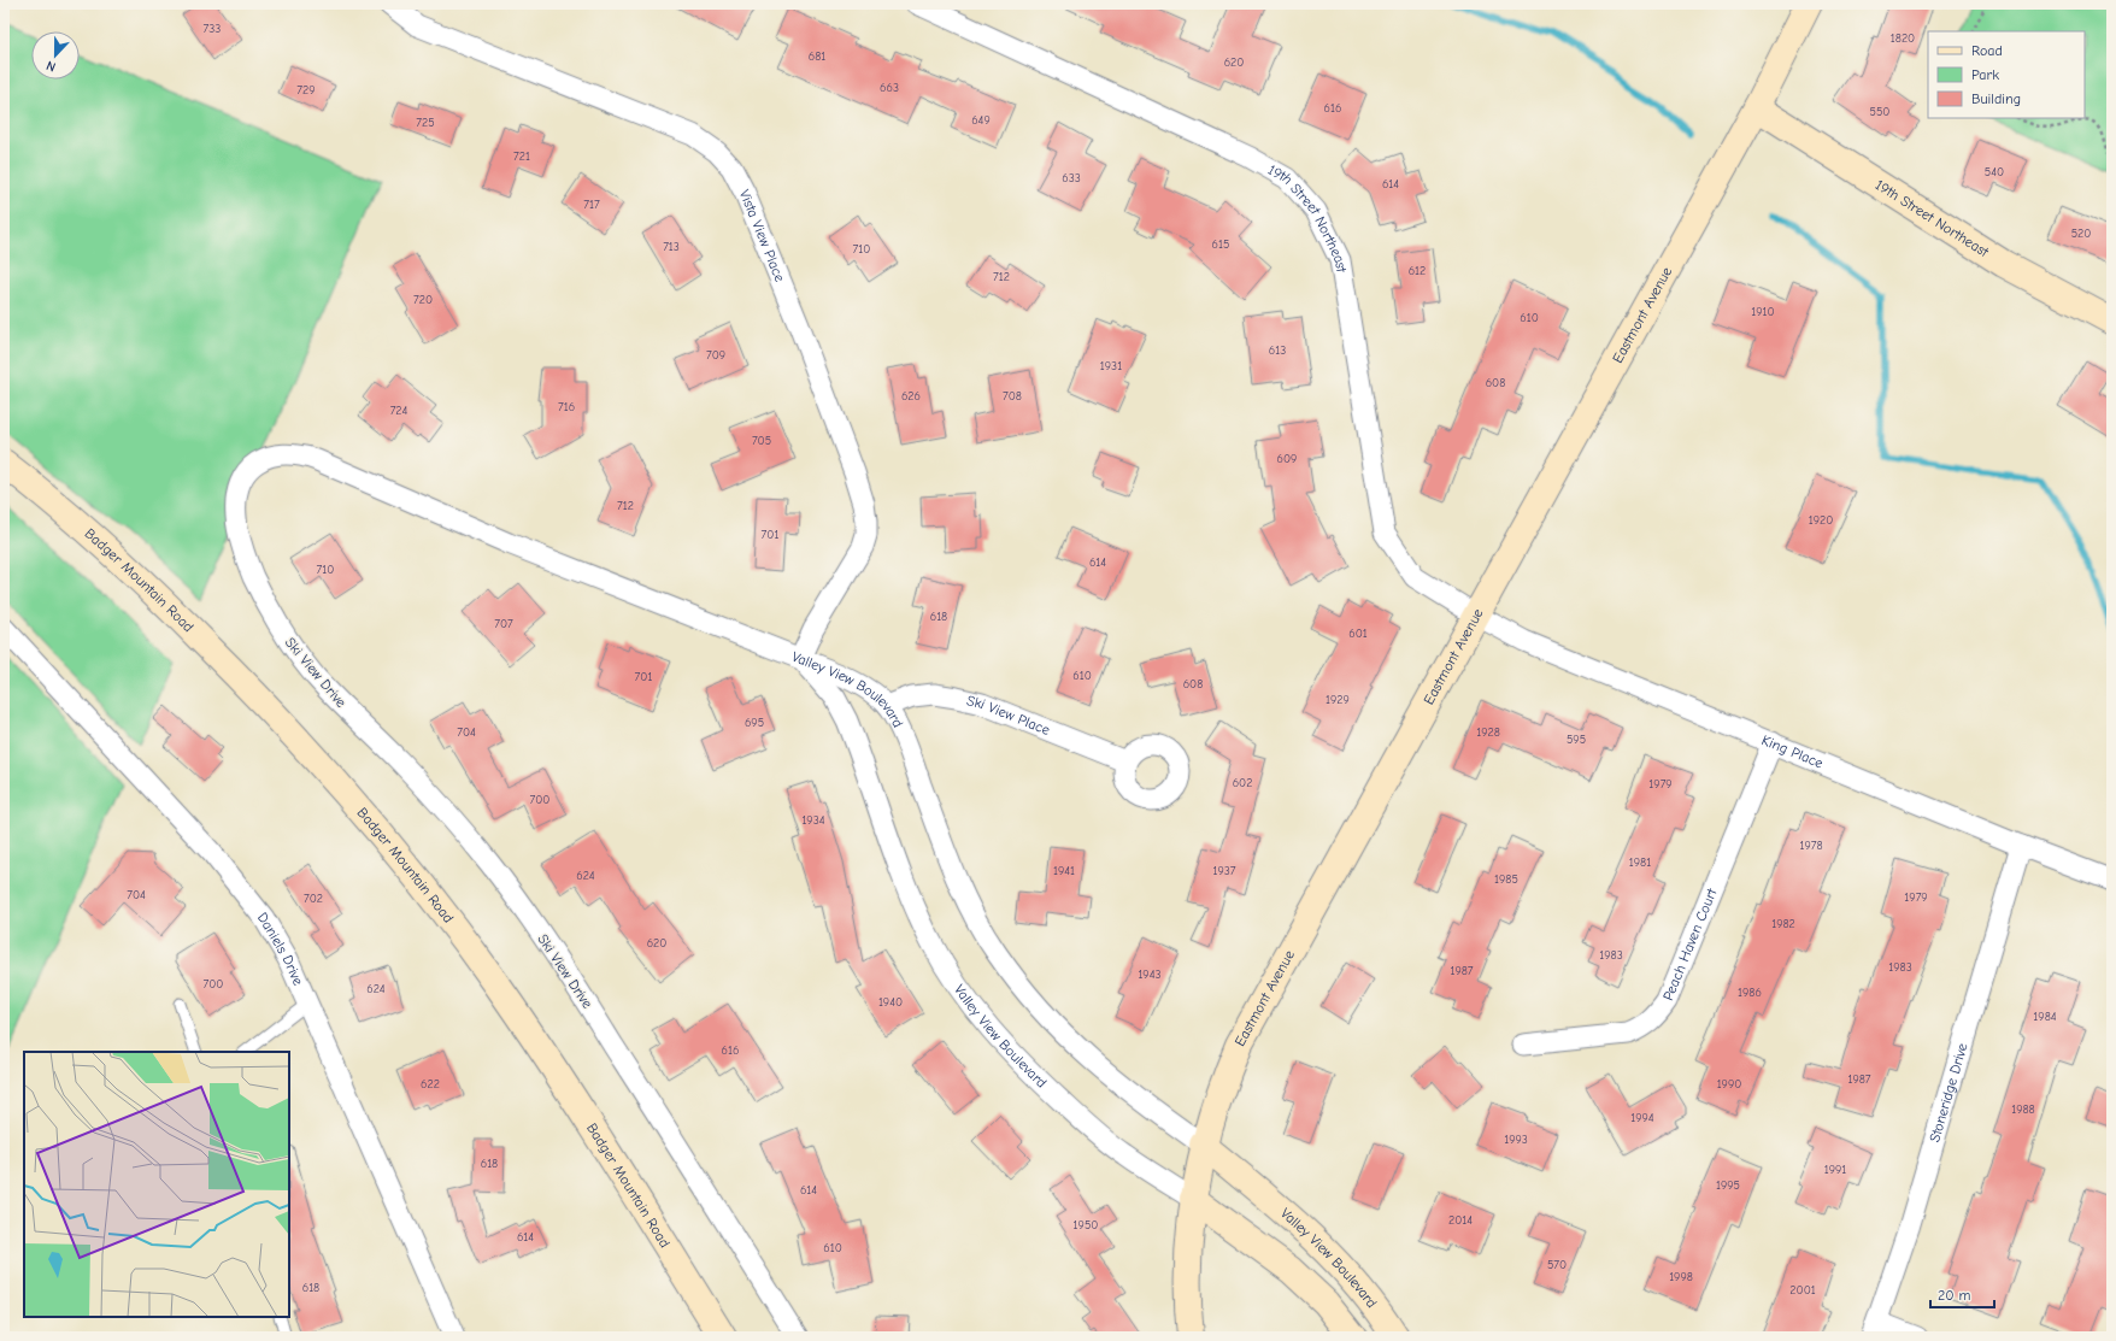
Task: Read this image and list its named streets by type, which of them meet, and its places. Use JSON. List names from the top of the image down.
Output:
{
  "streets": {
    "main road": [
      "19th Street Northeast",
      "Eastmont Avenue",
      "Badger Mountain Road",
      "Valley View Boulevard"
    ],
    "street": [
      "Vista View Place",
      "Ski View Drive",
      "Ski View Place",
      "King Place",
      "Peach Haven Court",
      "Daniels Drive",
      "Stoneridge Drive"
    ]
  },
  "crossings": [
    ["19th Street Northeast", "Eastmont Avenue"],
    ["19th Street Northeast", "King Place"],
    ["Vista View Place", "Ski View Drive"],
    ["Vista View Place", "Valley View Boulevard"],
    ["Eastmont Avenue", "Valley View Boulevard"],
    ["Eastmont Avenue", "King Place"],
    ["Ski View Drive", "Valley View Boulevard"],
    ["Valley View Boulevard", "Ski View Place"],
    ["King Place", "Peach Haven Court"],
    ["King Place", "Stoneridge Drive"]
  ],
  "house_numbers": [
    "733",
    "1820",
    "681",
    "620",
    "663",
    "729",
    "616",
    "550",
    "649",
    "725",
    "721",
    "540",
    "633",
    "614",
    "717",
    "520",
    "615",
    "713",
    "710",
    "612",
    "712",
    "720",
    "1910",
    "610",
    "613",
    "709",
    "1931",
    "608",
    "626",
    "708",
    "716",
    "724",
    "705",
    "609",
    "712",
    "1920",
    "701",
    "614",
    "710",
    "618",
    "707",
    "601",
    "610",
    "701",
    "608",
    "1929",
    "695",
    "704",
    "1928",
    "595",
    "602",
    "1979",
    "700",
    "1934",
    "1978",
    "1981",
    "1941",
    "1937",
    "624",
    "1985",
    "704",
    "1979",
    "702",
    "1982",
    "620",
    "1983",
    "1983",
    "1987",
    "1943",
    "700",
    "624",
    "1986",
    "1940",
    "1984",
    "616",
    "1987",
    "622",
    "1990",
    "1988",
    "1994",
    "1993",
    "618",
    "1991",
    "1995",
    "614",
    "2014",
    "1950",
    "614",
    "610",
    "570",
    "1998",
    "618",
    "2001"
  ],
  "legend": ["Road", "Park", "Building"],
  "scale_bar": "20 m",
  "north": "bottom"
}
